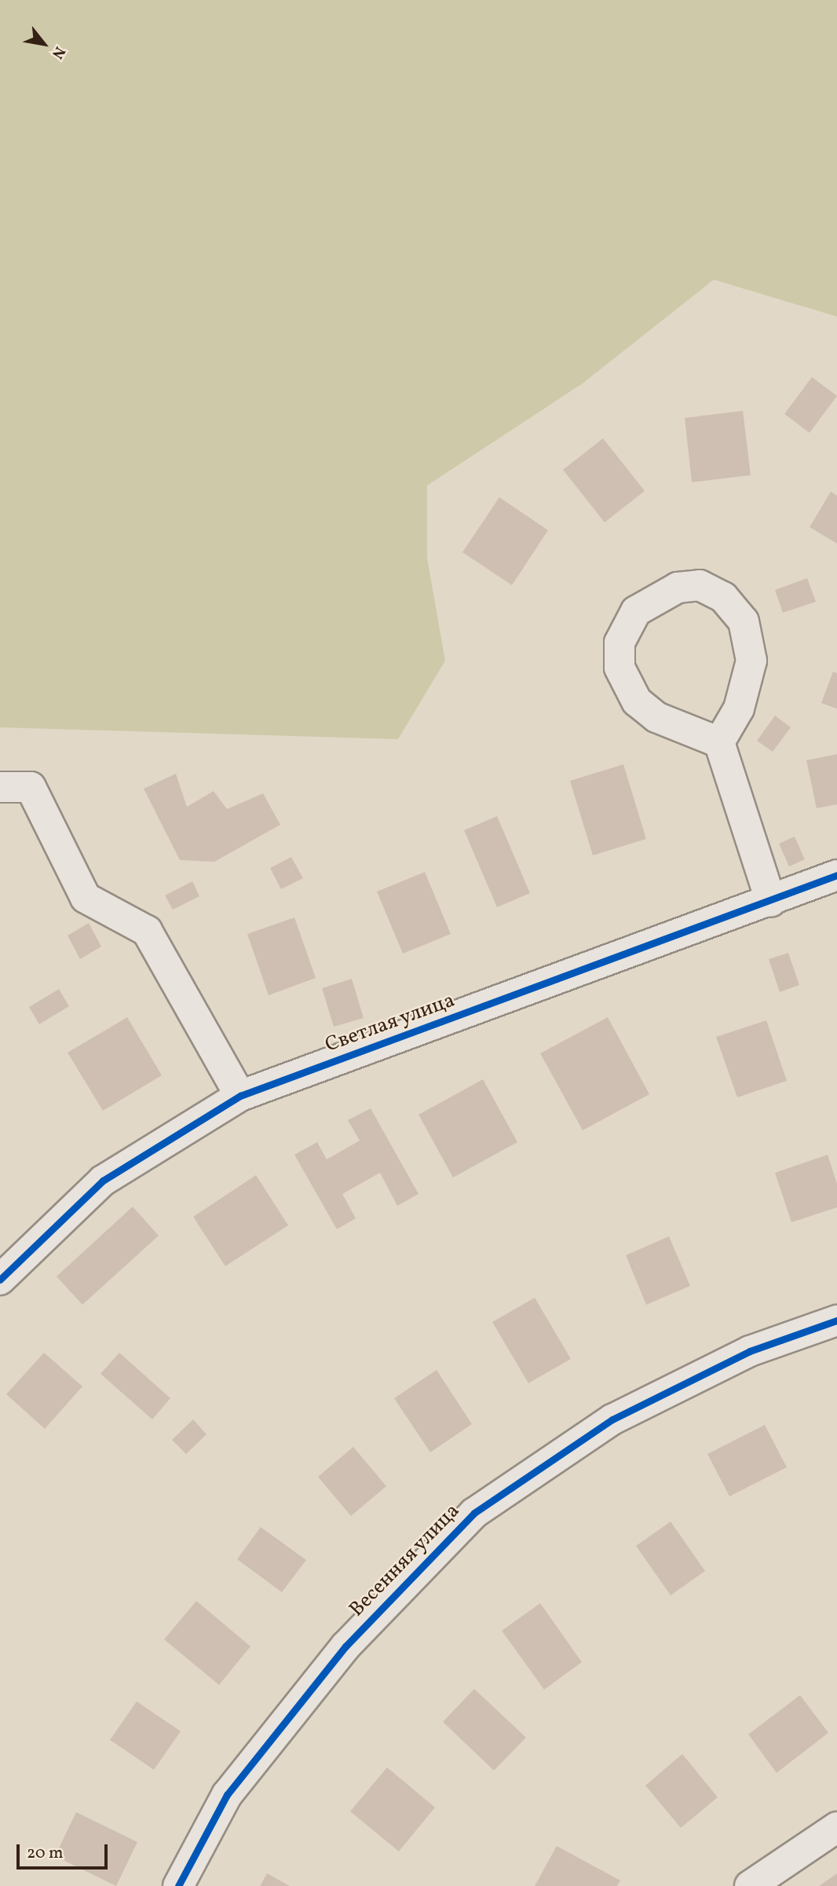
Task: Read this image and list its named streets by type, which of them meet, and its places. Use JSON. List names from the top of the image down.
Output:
{
  "streets": {
    "street": ["Светлая улица", "Весенняя улица"]
  },
  "scale_bar": "20 m",
  "north": "bottom right"
}
